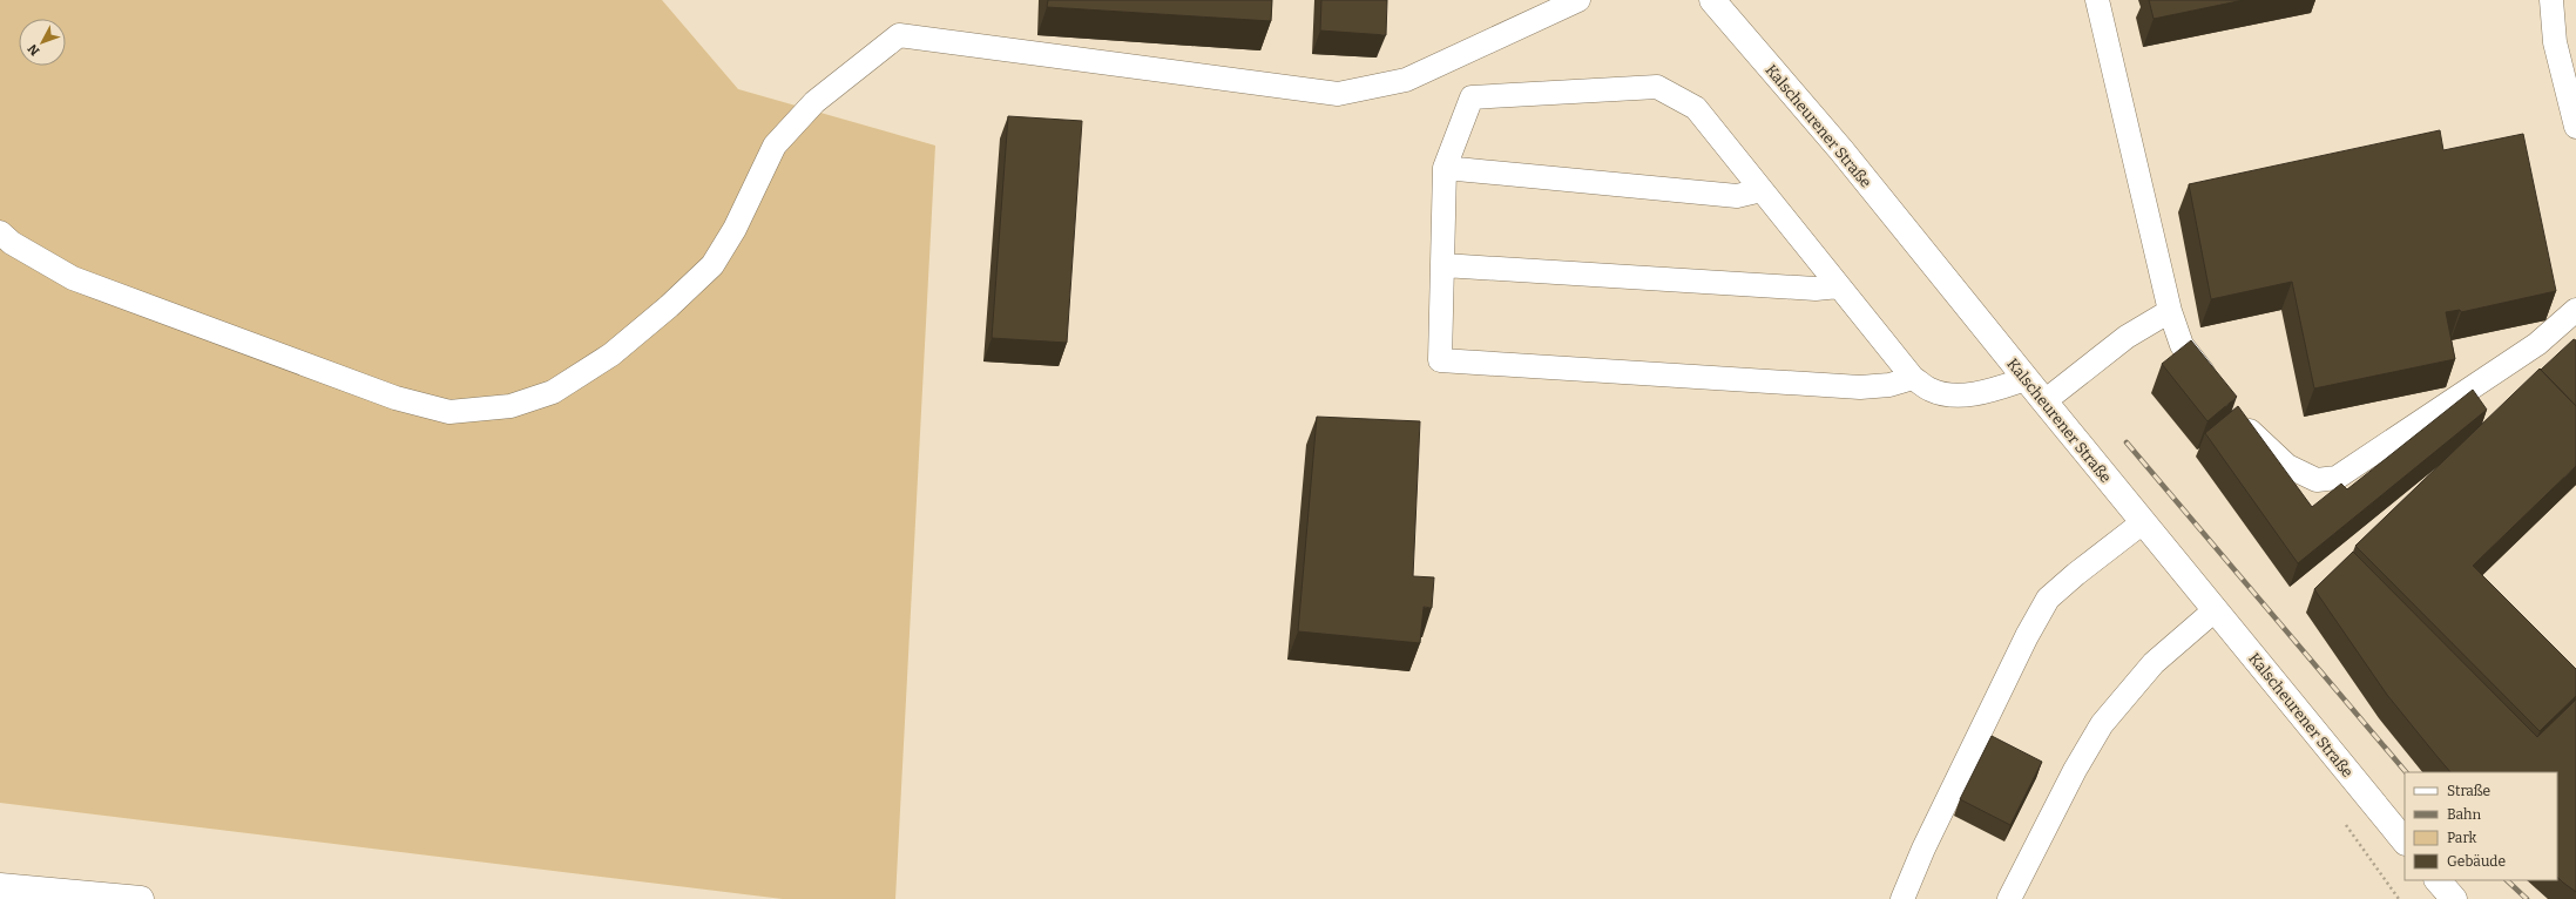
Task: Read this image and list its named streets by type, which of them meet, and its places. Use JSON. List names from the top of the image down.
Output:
{
  "streets": {
    "main road": ["Kalscheurener Straße"]
  },
  "legend": [
    "Straße",
    "Bahn",
    "Park",
    "Gebäude"
  ],
  "north": "bottom left"
}
